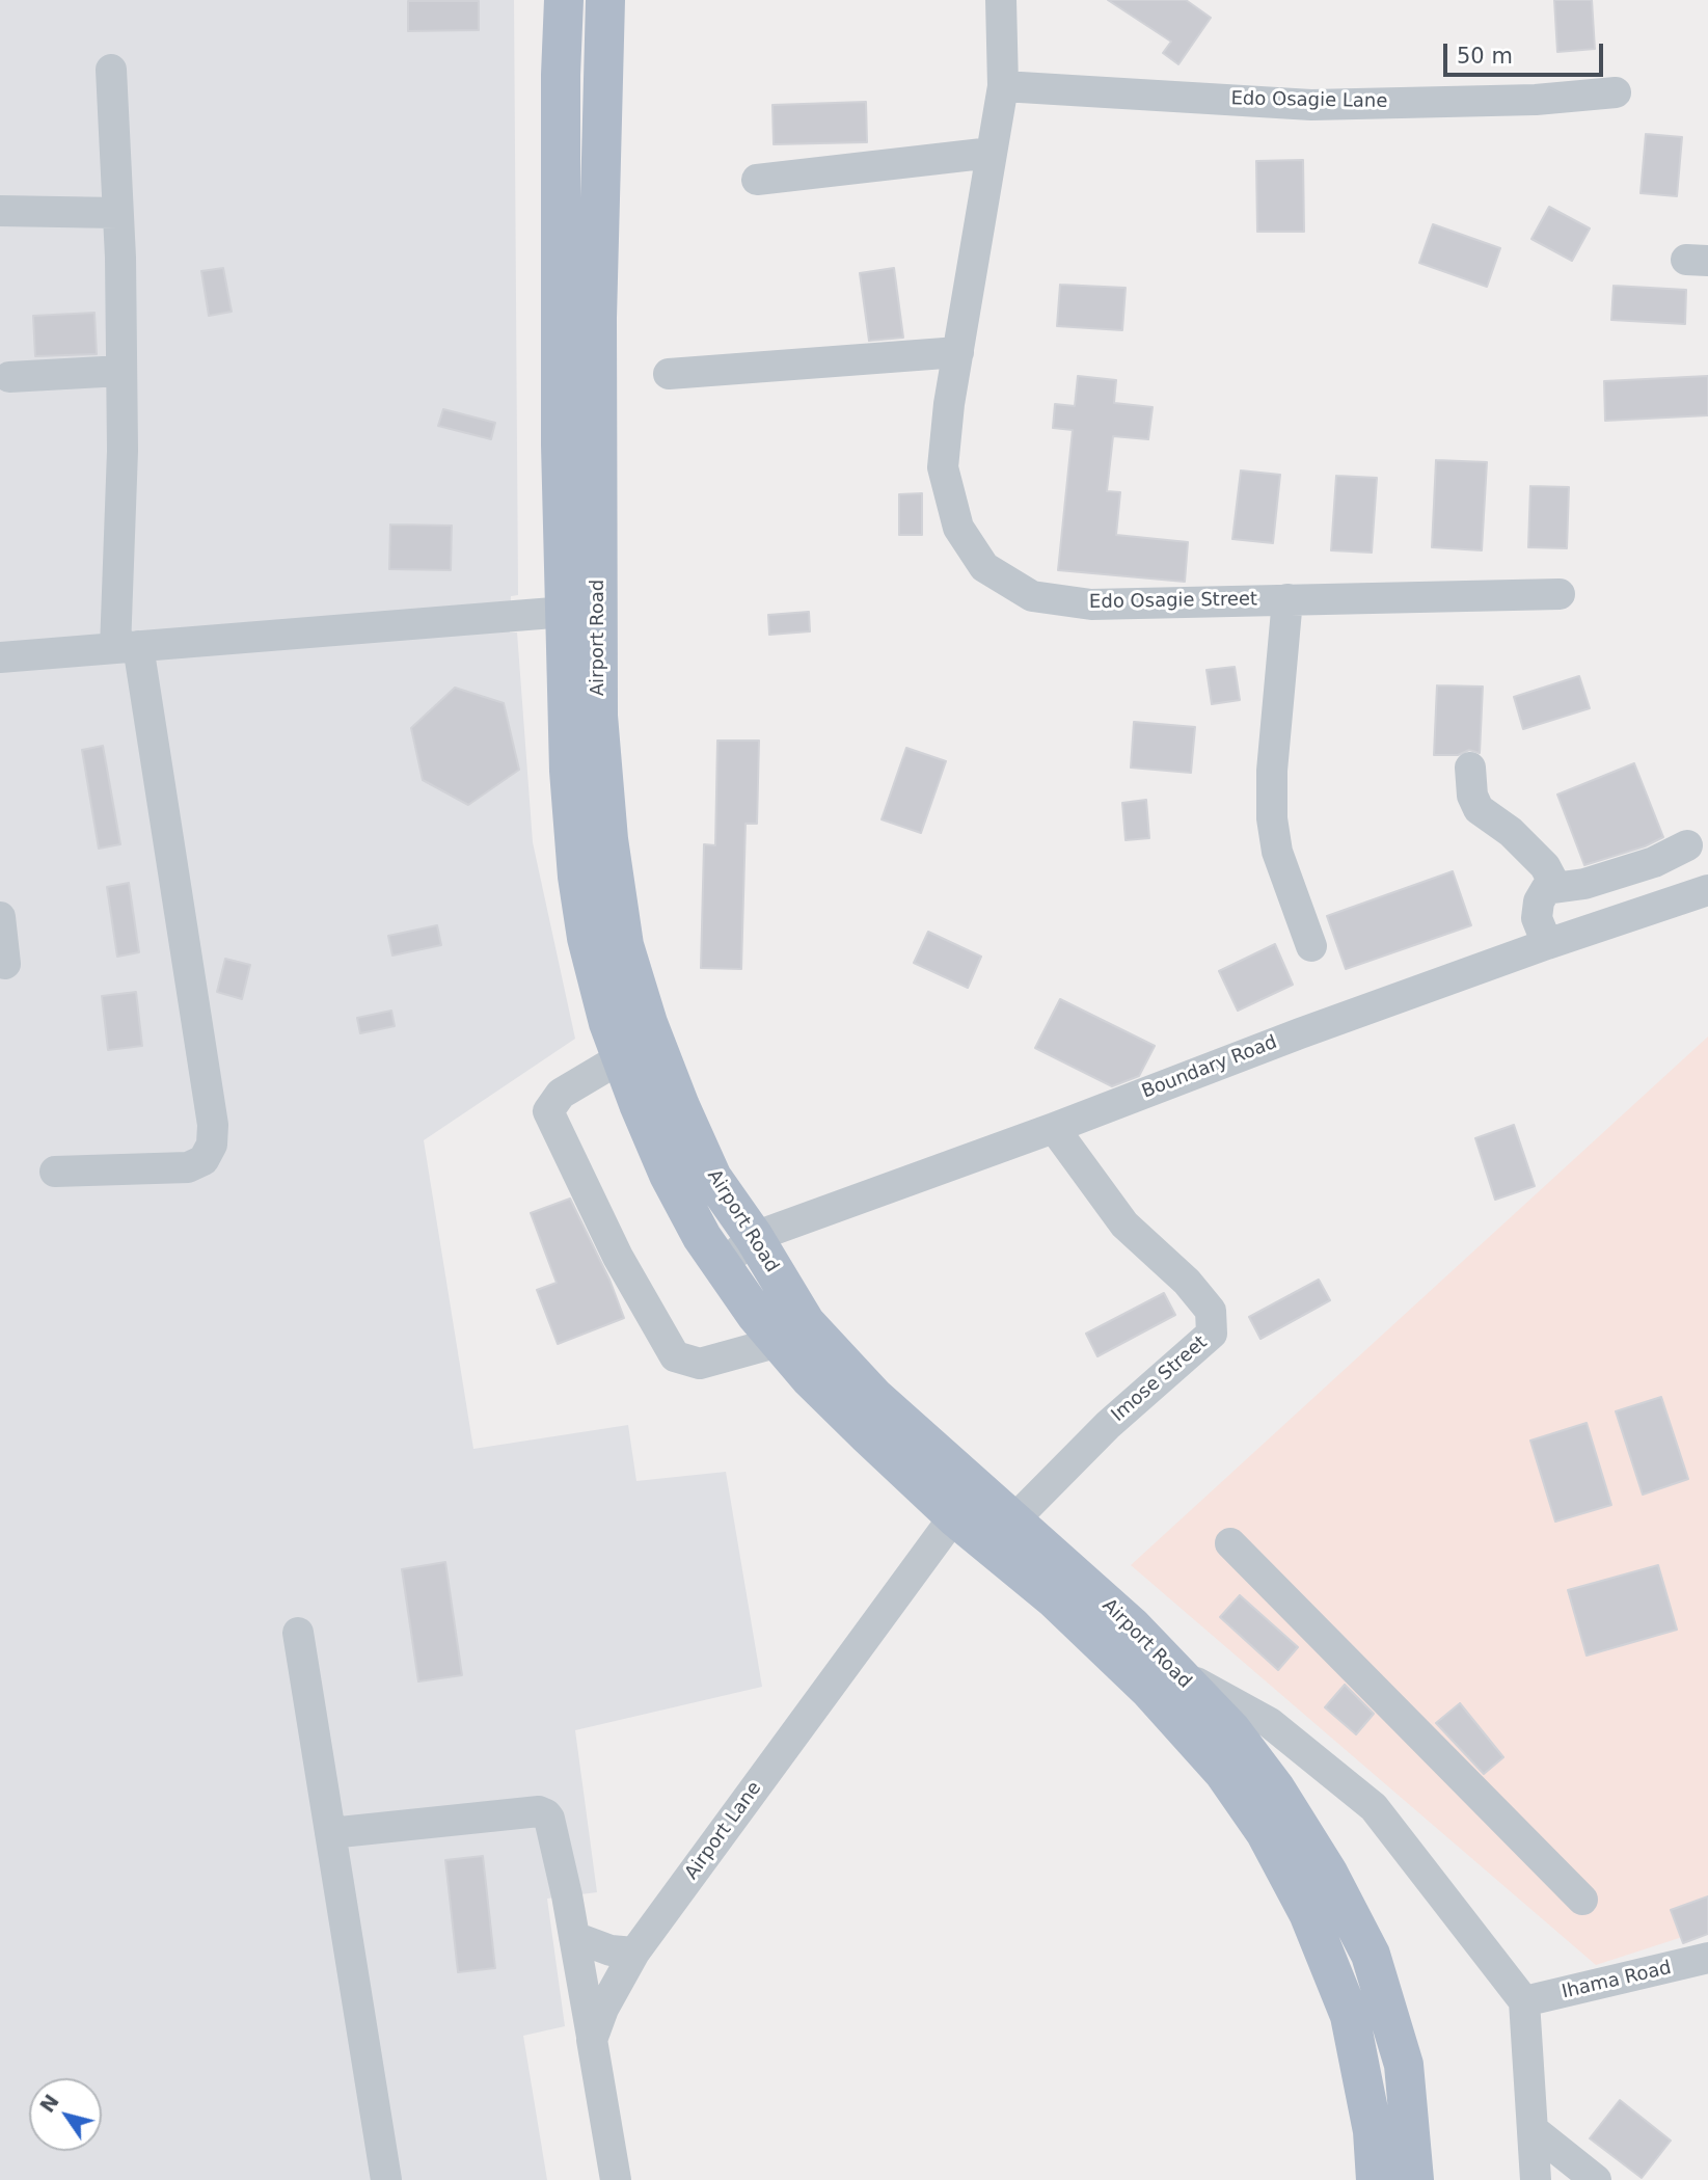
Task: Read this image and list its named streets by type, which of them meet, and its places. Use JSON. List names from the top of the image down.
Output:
{
  "streets": {
    "main road": ["Airport Road"],
    "street": [
      "Edo Osagie Lane",
      "Edo Osagie Street",
      "Boundary Road",
      "Imose Street",
      "Airport Lane",
      "Ihama Road"
    ]
  },
  "crossings": [
    ["Edo Osagie Lane", "Edo Osagie Street"],
    ["Airport Road", "Boundary Road"],
    ["Airport Road", "Imose Street"],
    ["Airport Road", "Airport Lane"],
    ["Boundary Road", "Imose Street"]
  ],
  "scale_bar": "50 m",
  "north": "top left"
}
